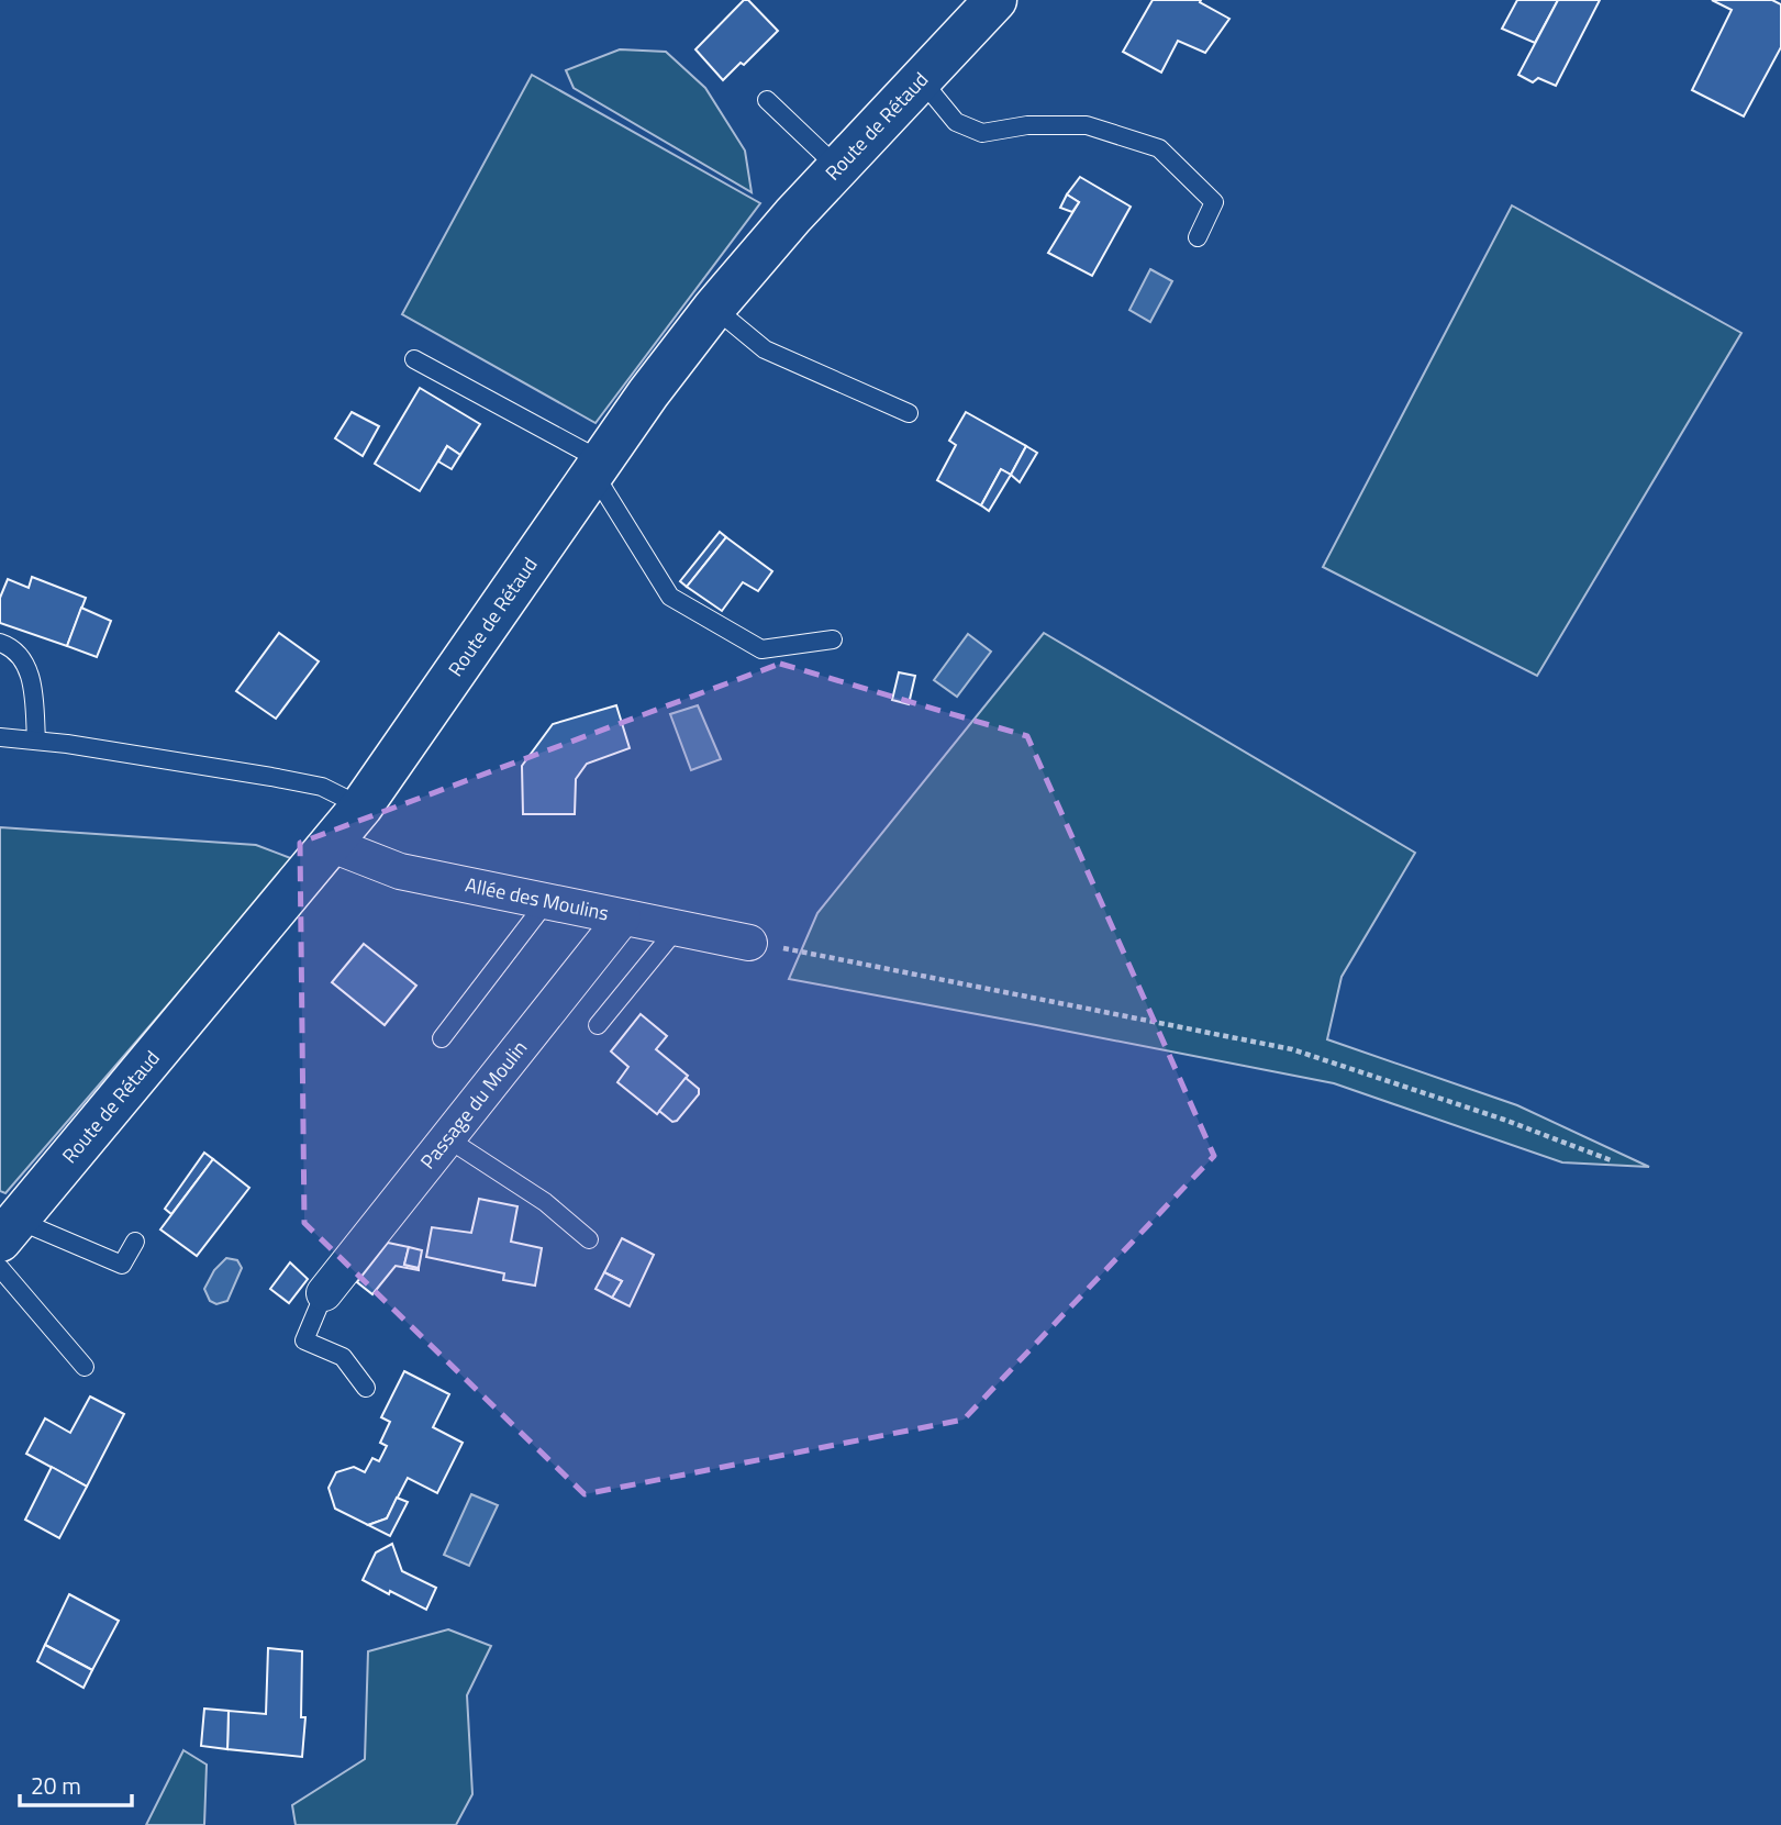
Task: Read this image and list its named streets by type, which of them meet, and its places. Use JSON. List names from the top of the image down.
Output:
{
  "streets": {
    "main road": ["Route de Rétaud"],
    "street": ["Allée des Moulins", "Passage du Moulin"]
  },
  "crossings": [
    ["Route de Rétaud", "Allée des Moulins"],
    ["Allée des Moulins", "Passage du Moulin"]
  ],
  "scale_bar": "20 m"
}
